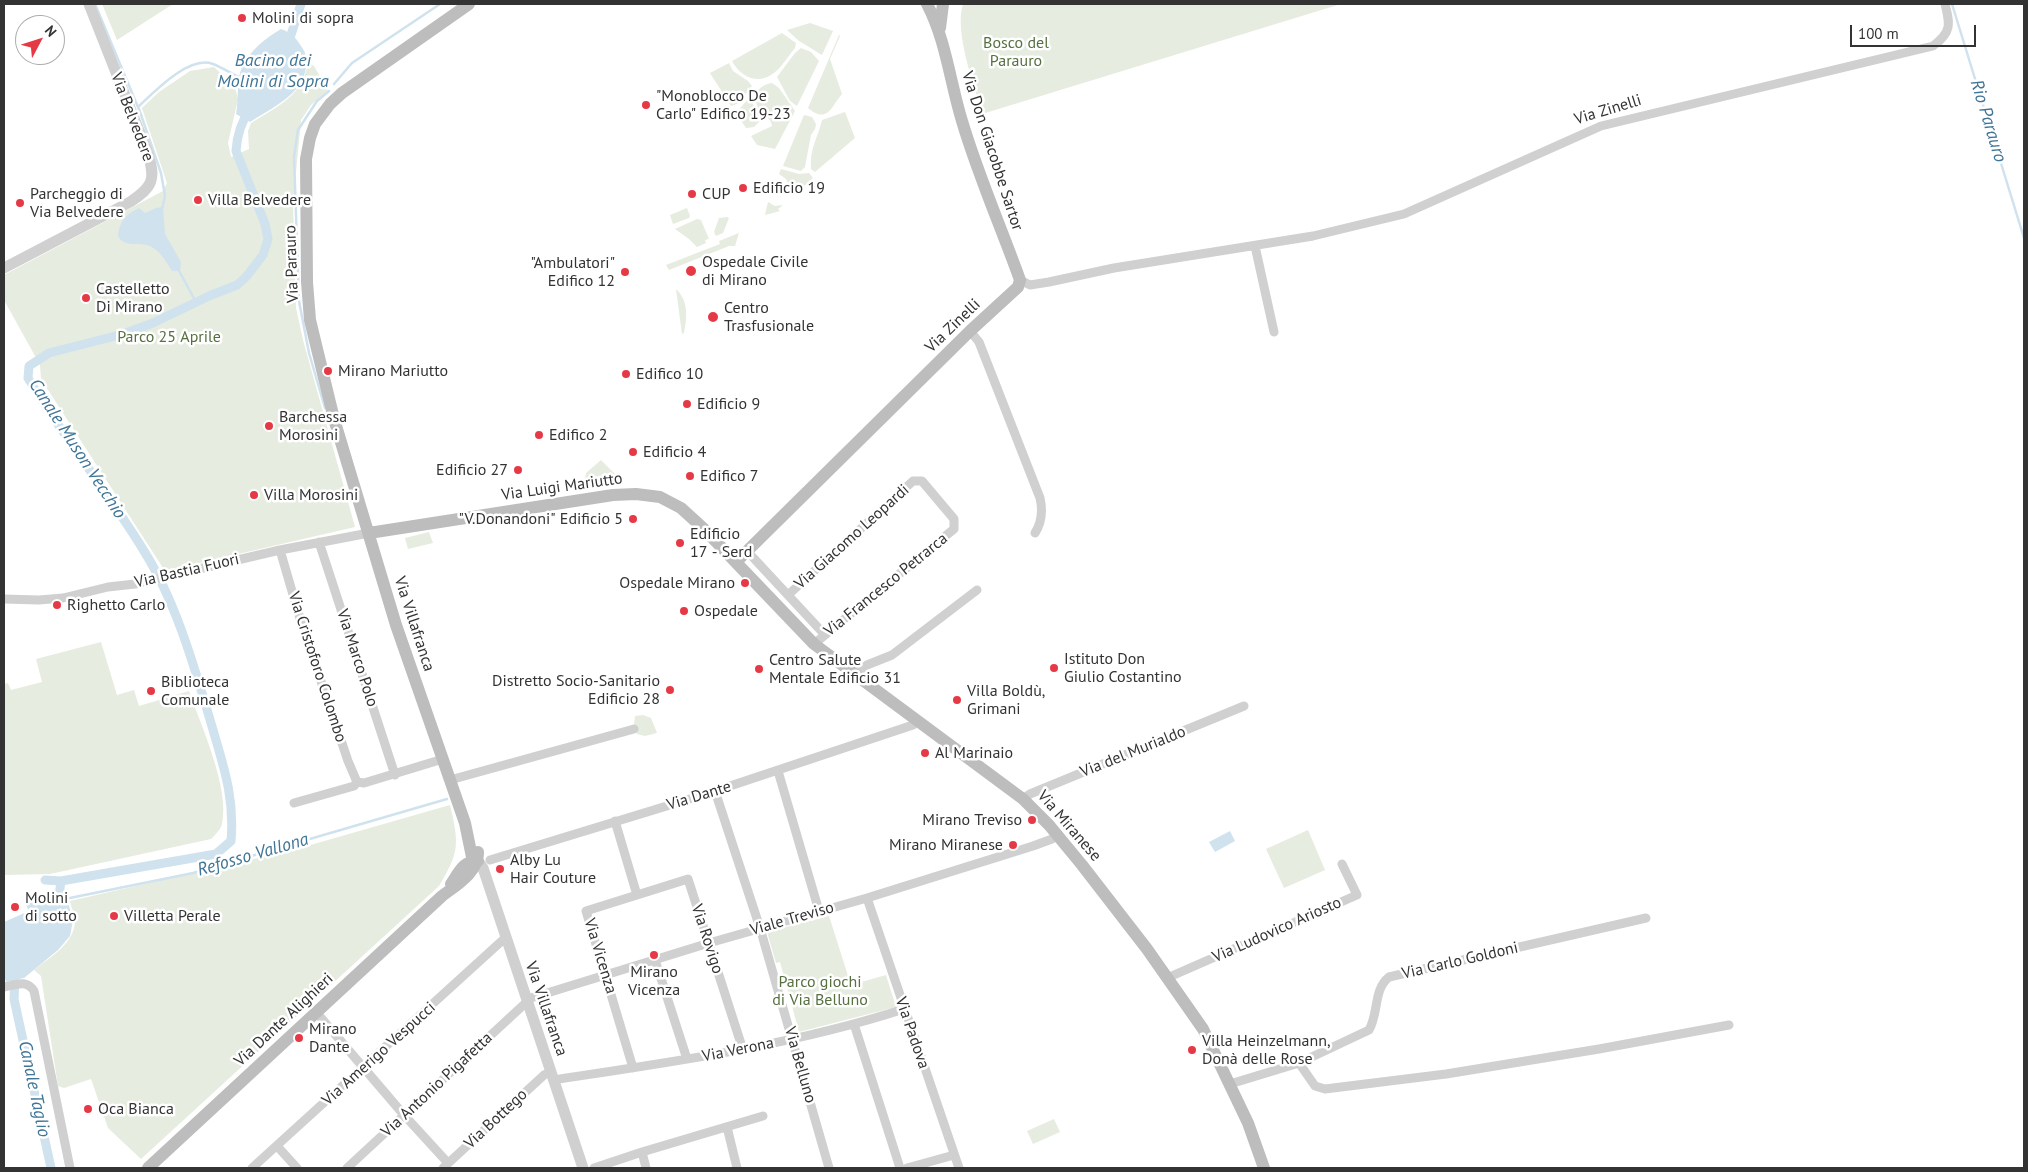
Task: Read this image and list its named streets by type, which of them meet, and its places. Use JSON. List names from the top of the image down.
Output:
{
  "streets": {
    "main road": [
      "Via Zinelli",
      "Via Don Giacobbe Sartor",
      "Via Parauro",
      "Via Luigi Mariutto",
      "Via Villafranca",
      "Via Miranese",
      "Via Dante Alighieri"
    ],
    "street": [
      "Via Belvedere",
      "Via Giacomo Leopardi",
      "Via Bastia Fuori",
      "Via Francesco Petrarca",
      "Via Marco Polo",
      "Via Cristoforo Colombo",
      "Via del Murialdo",
      "Via Dante",
      "Viale Treviso",
      "Via Ludovico Ariosto",
      "Via Rovigo",
      "Via Vicenza",
      "Via Carlo Goldoni",
      "Via Padova",
      "Via Verona",
      "Via Amerigo Vespucci",
      "Via Belluno",
      "Via Antonio Pigafetta",
      "Via Bottego"
    ]
  },
  "crossings": [
    ["Via Zinelli", "Via Don Giacobbe Sartor"],
    ["Via Zinelli", "Via Luigi Mariutto"],
    ["Via Zinelli", "Via Miranese"],
    ["Via Parauro", "Via Luigi Mariutto"],
    ["Via Parauro", "Via Bastia Fuori"],
    ["Via Parauro", "Via Villafranca"],
    ["Via Luigi Mariutto", "Via Bastia Fuori"],
    ["Via Luigi Mariutto", "Via Villafranca"],
    ["Via Luigi Mariutto", "Via Miranese"],
    ["Via Giacomo Leopardi", "Via Francesco Petrarca"],
    ["Via Bastia Fuori", "Via Villafranca"],
    ["Via Bastia Fuori", "Via Marco Polo"],
    ["Via Bastia Fuori", "Via Cristoforo Colombo"],
    ["Via Francesco Petrarca", "Via Miranese"],
    ["Via Villafranca", "Via Dante"],
    ["Via Villafranca", "Viale Treviso"],
    ["Via Villafranca", "Via Dante Alighieri"],
    ["Via Villafranca", "Via Verona"],
    ["Via Villafranca", "Via Amerigo Vespucci"],
    ["Via Villafranca", "Via Antonio Pigafetta"],
    ["Via Villafranca", "Via Bottego"],
    ["Via del Murialdo", "Via Miranese"],
    ["Via Dante", "Via Miranese"],
    ["Via Dante", "Via Dante Alighieri"],
    ["Via Dante", "Via Belluno"],
    ["Via Miranese", "Viale Treviso"],
    ["Via Miranese", "Via Ludovico Ariosto"],
    ["Via Miranese", "Via Carlo Goldoni"],
    ["Viale Treviso", "Via Rovigo"],
    ["Viale Treviso", "Via Vicenza"],
    ["Viale Treviso", "Via Padova"],
    ["Viale Treviso", "Via Verona"],
    ["Viale Treviso", "Via Belluno"],
    ["Viale Treviso", "Via Antonio Pigafetta"],
    ["Via Rovigo", "Via Vicenza"],
    ["Via Rovigo", "Via Verona"],
    ["Via Vicenza", "Via Verona"],
    ["Via Padova", "Via Verona"],
    ["Via Verona", "Via Belluno"],
    ["Via Verona", "Via Bottego"]
  ],
  "water": [
    "Bacino dei Molini di Sopra",
    "Rio Parauro",
    "Canale Muson Vecchio",
    "Refosso Vallona",
    "Canale Taglio"
  ],
  "parks": ["Bosco del Parauro", "Parco 25 Aprile", "Parco giochi di Via Belluno"],
  "places": [
    "Molini di sopra",
    "\"Monoblocco De Carlo\" Edifico 19-23",
    "Edificio 19",
    "CUP",
    "Villa Belvedere",
    "Parcheggio di Via Belvedere",
    "Ospedale Civile di Mirano",
    "\"Ambulatori\" Edifico 12",
    "Castelletto Di Mirano",
    "Centro Trasfusionale",
    "Mirano Mariutto",
    "Edifico 10",
    "Edificio 9",
    "Barchessa Morosini",
    "Edifico 2",
    "Edificio 4",
    "Edificio 27",
    "Edifico 7",
    "Villa Morosini",
    "\"V.Donandoni\" Edificio 5",
    "Edificio 17 - Serd",
    "Ospedale Mirano",
    "Righetto Carlo",
    "Ospedale",
    "Istituto Don Giulio Costantino",
    "Centro Salute Mentale Edificio 31",
    "Distretto Socio-Sanitario Edificio 28",
    "Biblioteca Comunale",
    "Villa Boldù, Grimani",
    "Al Marinaio",
    "Mirano Treviso",
    "Mirano Miranese",
    "Alby Lu Hair Couture",
    "Molini di sotto",
    "Villetta Perale",
    "Mirano Vicenza",
    "Mirano Dante",
    "Villa Heinzelmann, Donà delle Rose",
    "Oca Bianca"
  ],
  "scale_bar": "100 m",
  "north": "top right"
}
